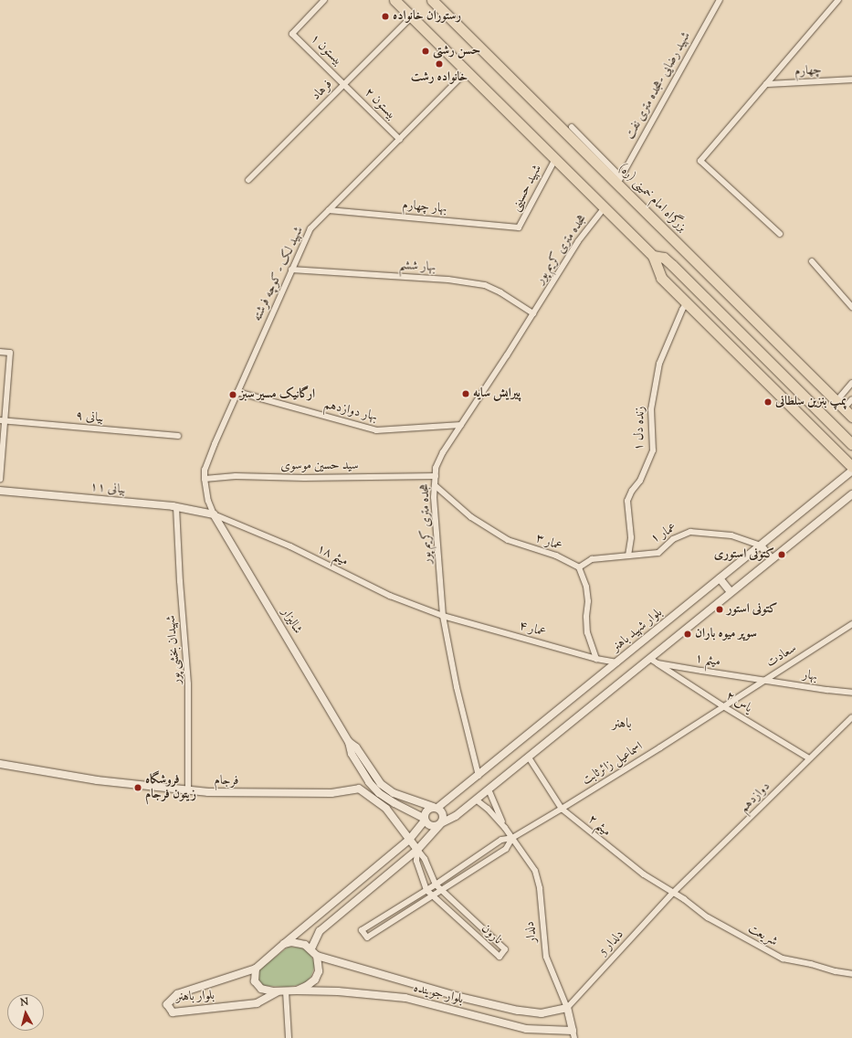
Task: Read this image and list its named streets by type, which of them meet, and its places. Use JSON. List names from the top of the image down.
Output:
{
  "streets": {
    "highway": ["بزرگراه امام خمینی (ره)"],
    "street": [
      "بیستون ۱",
      "چهارم",
      "شهید رضایی -هجده متری نفت",
      "فرهاد",
      "بیستون ۲",
      "شهید حسینی",
      "بهار چهارم",
      "هجده متری کریم پور",
      "بهار ششم",
      "شهید لک - کوچه فرشته",
      "بهار دوازدهم",
      "بیانی ۹",
      "زنده دل ۱",
      "سید حسین موسوی",
      "بیانی ۱۱",
      "عمار ۱",
      "عمار ۳",
      "میثم ۱۸",
      "شالیزار",
      "عمار ۴",
      "بلوار شهید باهنر",
      "شهیدان بخشی پور",
      "سعادت",
      "میثم ۱",
      "بهار",
      "یاس ۲",
      "اسماعیل زائرثابت",
      "فرجام",
      "دوازدهم",
      "میثم ۲",
      "دلدار",
      "نارون",
      "شریعت",
      "دلدار 5",
      "بلوار جوینده",
      "بلوار باهنر"
    ]
  },
  "crossings": [
    ["بیستون ۱", "فرهاد"],
    ["بیستون ۱", "بیستون ۲"],
    ["شهید رضایی -هجده متری نفت", "بزرگراه امام خمینی (ره)"],
    ["فرهاد", "بیستون ۲"],
    ["بیستون ۲", "شهید لک - کوچه فرشته"],
    ["شهید حسینی", "بهار چهارم"],
    ["بهار چهارم", "شهید لک - کوچه فرشته"],
    ["هجده متری کریم پور", "بهار ششم"],
    ["هجده متری کریم پور", "بهار دوازدهم"],
    ["هجده متری کریم پور", "سید حسین موسوی"],
    ["هجده متری کریم پور", "عمار ۳"],
    ["هجده متری کریم پور", "میثم ۱۸"],
    ["هجده متری کریم پور", "عمار ۴"],
    ["هجده متری کریم پور", "بلوار شهید باهنر"],
    ["بهار ششم", "شهید لک - کوچه فرشته"],
    ["شهید لک - کوچه فرشته", "بهار دوازدهم"],
    ["شهید لک - کوچه فرشته", "سید حسین موسوی"],
    ["شهید لک - کوچه فرشته", "بیانی ۱۱"],
    ["شهید لک - کوچه فرشته", "میثم ۱۸"],
    ["شهید لک - کوچه فرشته", "شالیزار"],
    ["زنده دل ۱", "عمار ۱"],
    ["بیانی ۱۱", "میثم ۱۸"],
    ["بیانی ۱۱", "شالیزار"],
    ["بیانی ۱۱", "شهیدان بخشی پور"],
    ["عمار ۱", "عمار ۳"],
    ["عمار ۱", "بلوار شهید باهنر"],
    ["میثم ۱۸", "شالیزار"],
    ["میثم ۱۸", "عمار ۴"],
    ["شالیزار", "بلوار شهید باهنر"],
    ["عمار ۴", "بلوار شهید باهنر"],
    ["شهیدان بخشی پور", "فرجام"],
    ["سعادت", "میثم ۱"],
    ["سعادت", "بهار"],
    ["سعادت", "یاس ۲"],
    ["سعادت", "اسماعیل زائرثابت"],
    ["میثم ۱", "بهار"],
    ["میثم ۱", "یاس ۲"],
    ["یاس ۲", "اسماعیل زائرثابت"],
    ["یاس ۲", "دوازدهم"],
    ["اسماعیل زائرثابت", "میثم ۲"],
    ["اسماعیل زائرثابت", "دلدار"],
    ["دوازدهم", "میثم ۲"],
    ["دوازدهم", "شریعت"],
    ["دوازدهم", "دلدار 5"],
    ["میثم ۲", "شریعت"],
    ["میثم ۲", "دلدار 5"],
    ["دلدار", "دلدار 5"],
    ["دلدار", "بلوار جوینده"],
    ["شریعت", "دلدار 5"],
    ["دلدار 5", "بلوار جوینده"],
    ["بلوار جوینده", "بلوار باهنر"]
  ],
  "districts": ["باهنر"],
  "places": [
    "رستوران خانواده",
    "حسن رشتی",
    "خانواده رشت",
    "پیرایش سایه",
    "ارگانیک مسیر سبز",
    "پمپ بنزین سلطانی",
    "کتونی استوری",
    "کتونی استور",
    "سوپر میوه باران",
    "فروشگاه زیتون فرجام"
  ],
  "north": "top"
}
